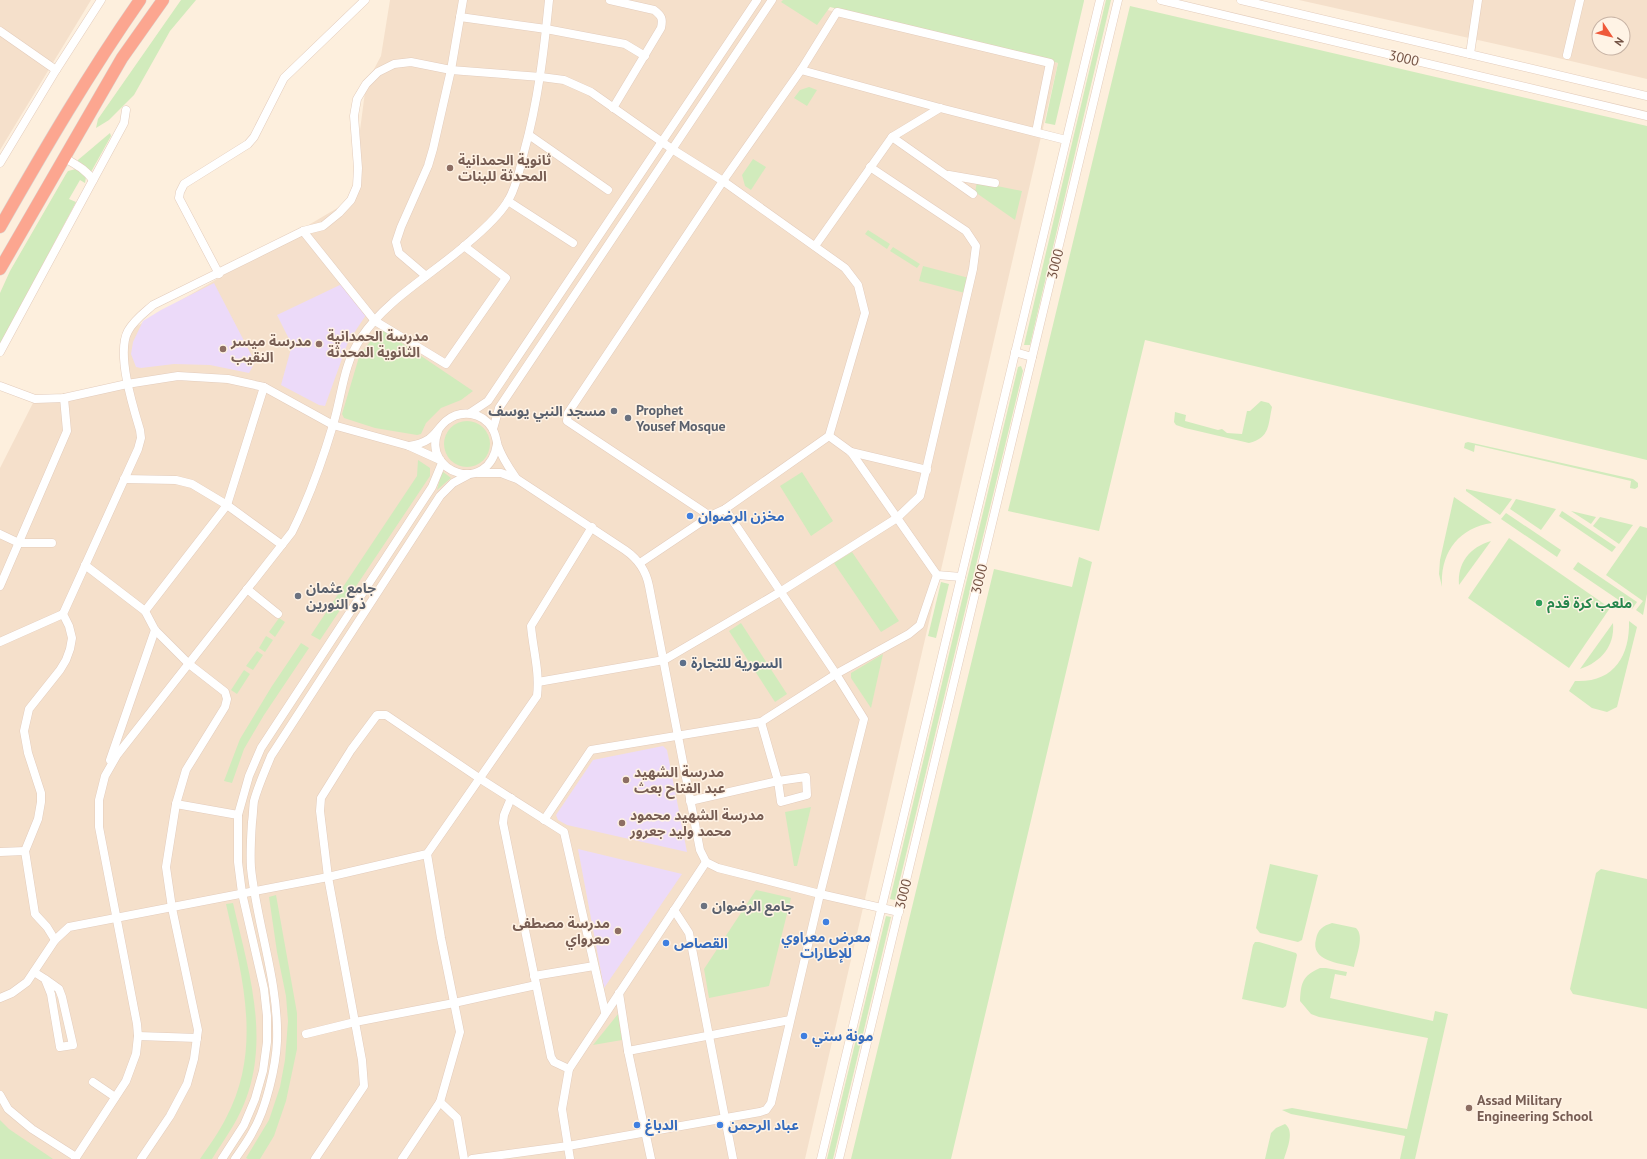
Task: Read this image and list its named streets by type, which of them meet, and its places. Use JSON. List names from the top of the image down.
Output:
{
  "streets": {
    "street": ["3000"]
  },
  "places": [
    "ثانوية الحمدانية المحدثة للبنات",
    "مدرسة الحمدانية الثانوية المحدثة",
    "مدرسة ميسر النقيب",
    "مسجد النبي يوسف",
    "Prophet Yousef Mosque",
    "مخزن الرضوان",
    "جامع عثمان ذو النورين",
    "ملعب كرة قدم",
    "السورية للتجارة",
    "مدرسة الشهيد عبد الفتاح بعث",
    "مدرسة الشهيد محمود محمد وليد جعرور",
    "جامع الرضوان",
    "معرض معراوي للإطارات",
    "مدرسة مصطفى معرواي",
    "القصاص",
    "مونة ستي",
    "Assad Military Engineering School",
    "الدباغ",
    "عباد الرحمن"
  ],
  "north": "bottom right"
}
